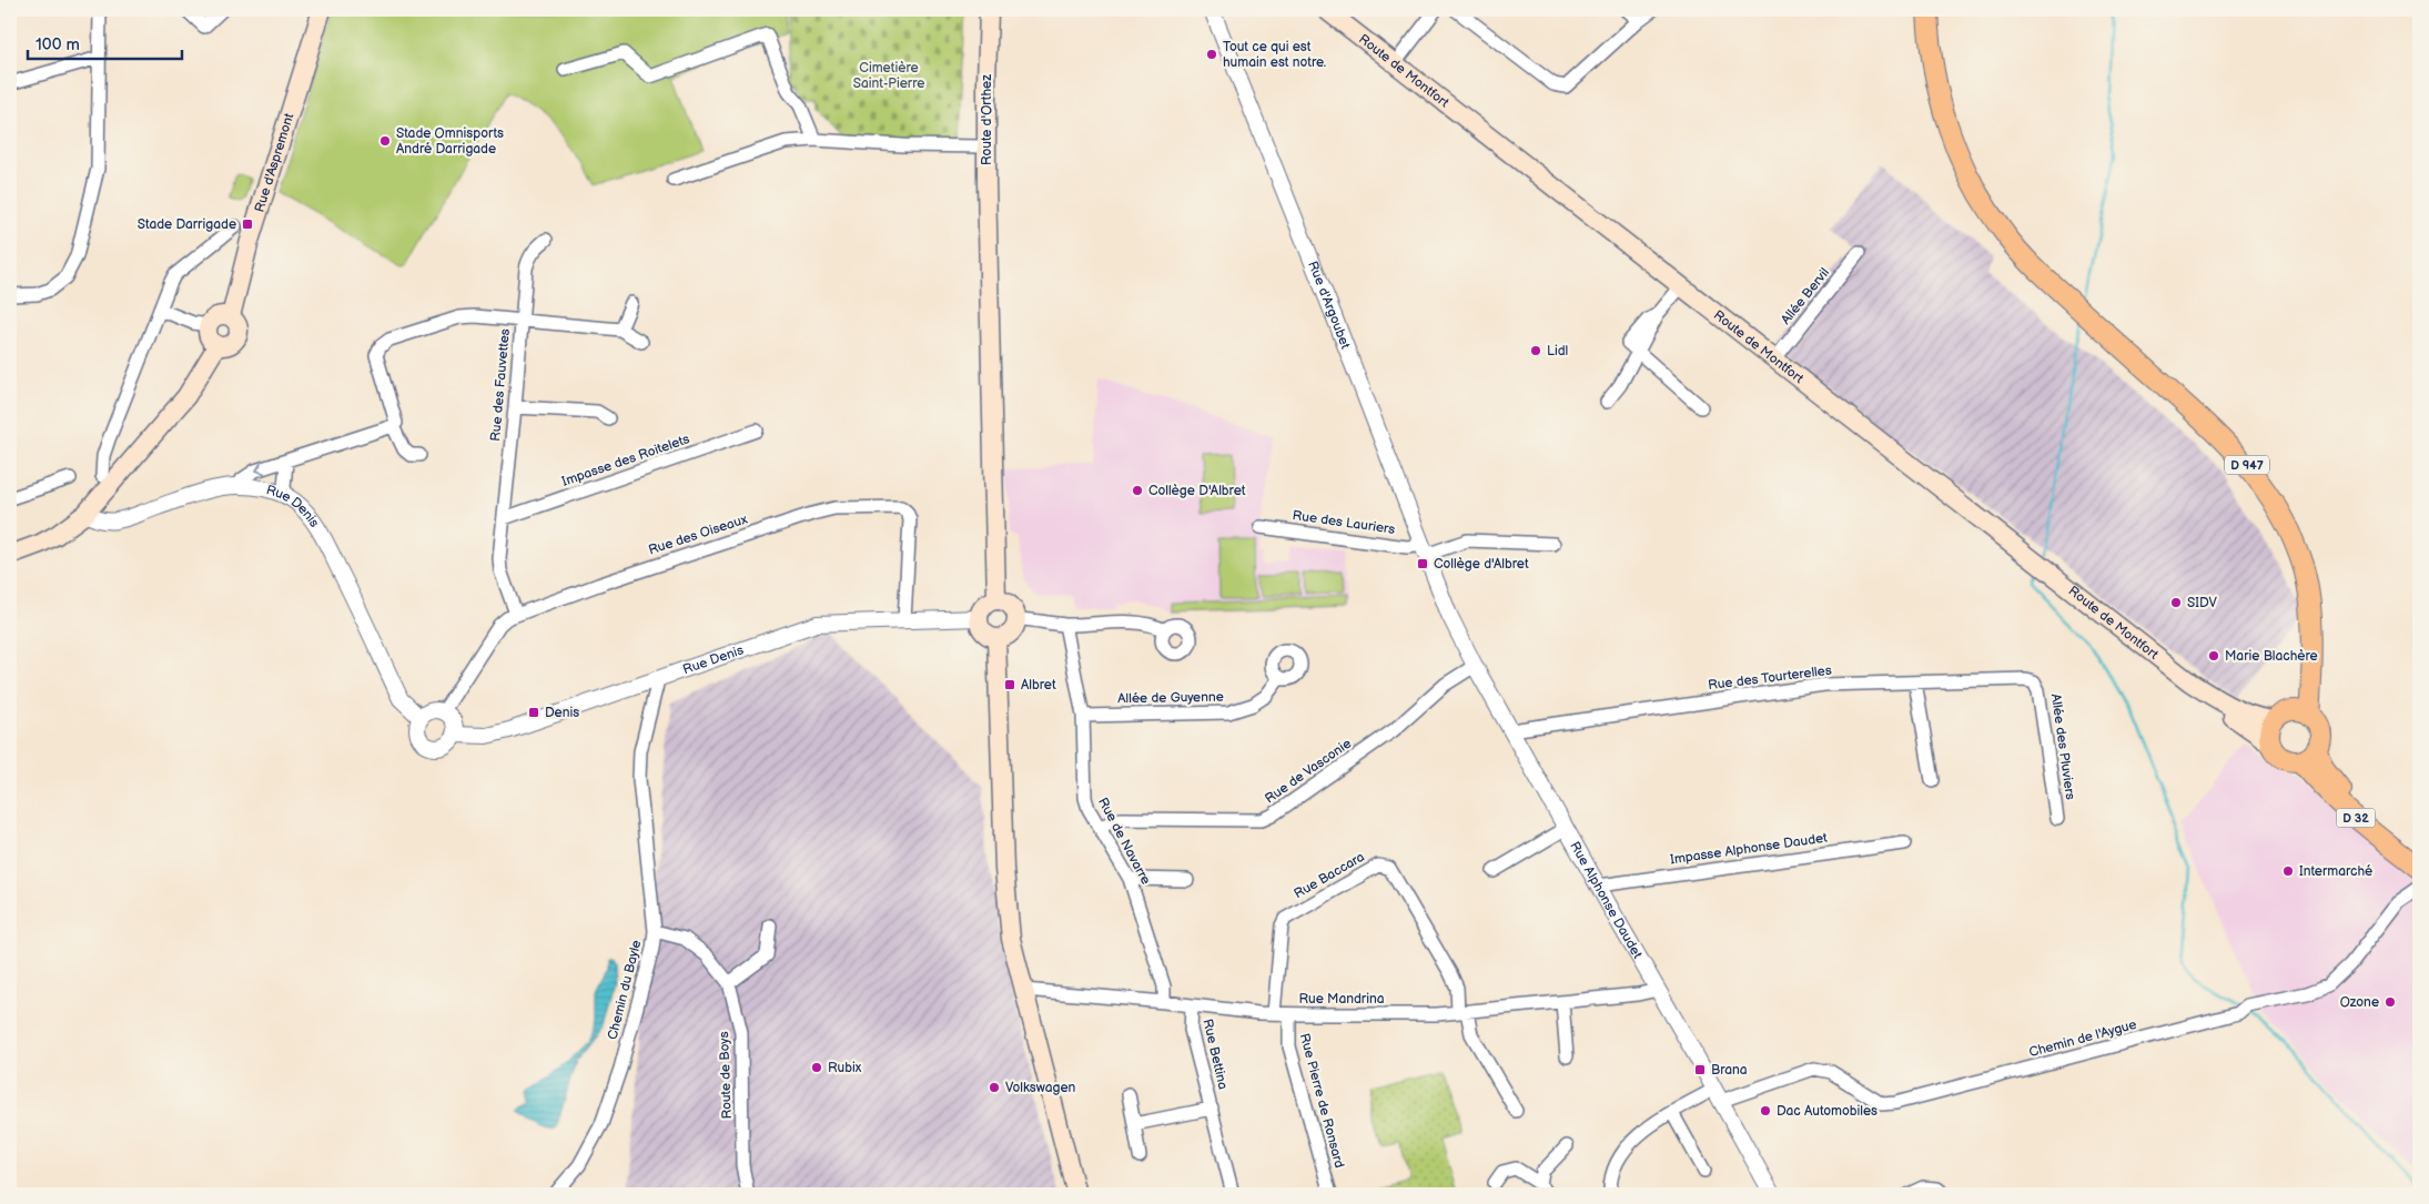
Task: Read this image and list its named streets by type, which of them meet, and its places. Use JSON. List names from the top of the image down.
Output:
{
  "streets": {
    "main road": [
      "Route de Montfort",
      "Route d'Orthez",
      "Rue d'Aspremont",
      "D 947",
      "D 32"
    ],
    "street": [
      "Allée Bervil",
      "Rue d'Argoubet",
      "Rue des Fauvettes",
      "Impasse des Roitelets",
      "Rue Denis",
      "Rue des Lauriers",
      "Rue des Oiseaux",
      "Rue des Tourterelles",
      "Allée de Guyenne",
      "Allée des Pluviers",
      "Rue de Vasconie",
      "Rue de Navarre",
      "Impasse Alphonse Daudet",
      "Rue Baccara",
      "Rue Alphonse Daudet",
      "Chemin du Bayle",
      "Rue Mandrina",
      "Chemin de l'Aygue",
      "Rue Bettina",
      "Route de Boys",
      "Rue Pierre de Ronsard"
    ]
  },
  "crossings": [
    ["Route de Montfort", "Allée Bervil"],
    ["Route de Montfort", "D 947"],
    ["Route de Montfort", "D 32"],
    ["Route d'Orthez", "Rue Denis"],
    ["Rue d'Argoubet", "Rue des Lauriers"],
    ["Rue d'Argoubet", "Rue Alphonse Daudet"],
    ["Rue des Fauvettes", "Impasse des Roitelets"],
    ["Rue des Fauvettes", "Rue des Oiseaux"],
    ["D 947", "D 32"],
    ["Rue Denis", "Rue des Oiseaux"],
    ["Rue Denis", "Chemin du Bayle"],
    ["Rue des Tourterelles", "Allée des Pluviers"],
    ["Rue des Tourterelles", "Rue Alphonse Daudet"],
    ["Allée de Guyenne", "Rue de Navarre"],
    ["Rue de Vasconie", "Rue de Navarre"],
    ["Rue de Vasconie", "Rue Alphonse Daudet"],
    ["Rue de Navarre", "Rue Mandrina"],
    ["Impasse Alphonse Daudet", "Rue Alphonse Daudet"],
    ["Rue Baccara", "Rue Mandrina"],
    ["Rue Alphonse Daudet", "Rue Mandrina"],
    ["Rue Alphonse Daudet", "Chemin de l'Aygue"],
    ["Chemin du Bayle", "Route de Boys"],
    ["Rue Mandrina", "Rue Bettina"],
    ["Rue Mandrina", "Rue Pierre de Ronsard"]
  ],
  "parks": ["Cimetière Saint-Pierre"],
  "places": {
    "other": [
      "Tout ce qui est humain est notre.",
      "Stade Omnisports André Darrigade",
      "Lidl",
      "Collège D'Albret",
      "SIDV",
      "Marie Blachère",
      "Intermarché",
      "Ozone",
      "Rubix",
      "Volkswagen",
      "Dac Automobiles"
    ],
    "transit": [
      "Stade Darrigade",
      "Collège d'Albret",
      "Albret",
      "Denis",
      "Brana"
    ]
  },
  "scale_bar": "100 m"
}
